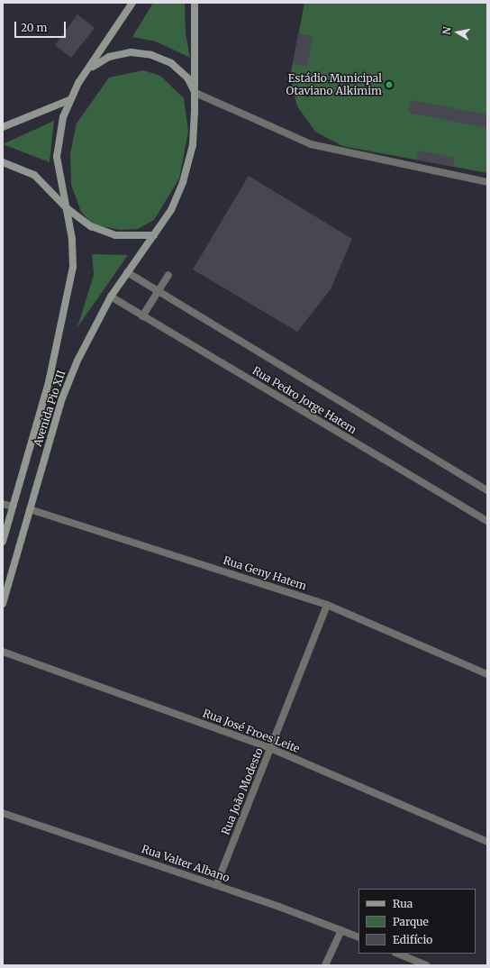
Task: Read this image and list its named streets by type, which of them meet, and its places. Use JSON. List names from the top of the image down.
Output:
{
  "streets": {
    "main road": ["Avenida Pio XII"],
    "street": [
      "Rua Pedro Jorge Hatem",
      "Rua Geny Hatem",
      "Rua José Froes Leite",
      "Rua João Modesto",
      "Rua Valter Albano"
    ]
  },
  "crossings": [
    ["Rua Pedro Jorge Hatem", "Avenida Pio XII"],
    ["Avenida Pio XII", "Rua Geny Hatem"],
    ["Rua Geny Hatem", "Rua João Modesto"],
    ["Rua José Froes Leite", "Rua João Modesto"],
    ["Rua João Modesto", "Rua Valter Albano"]
  ],
  "places": ["Estádio Municipal Otaviano Alkimim"],
  "legend": ["Rua", "Parque", "Edifício"],
  "scale_bar": "20 m",
  "north": "left"
}
